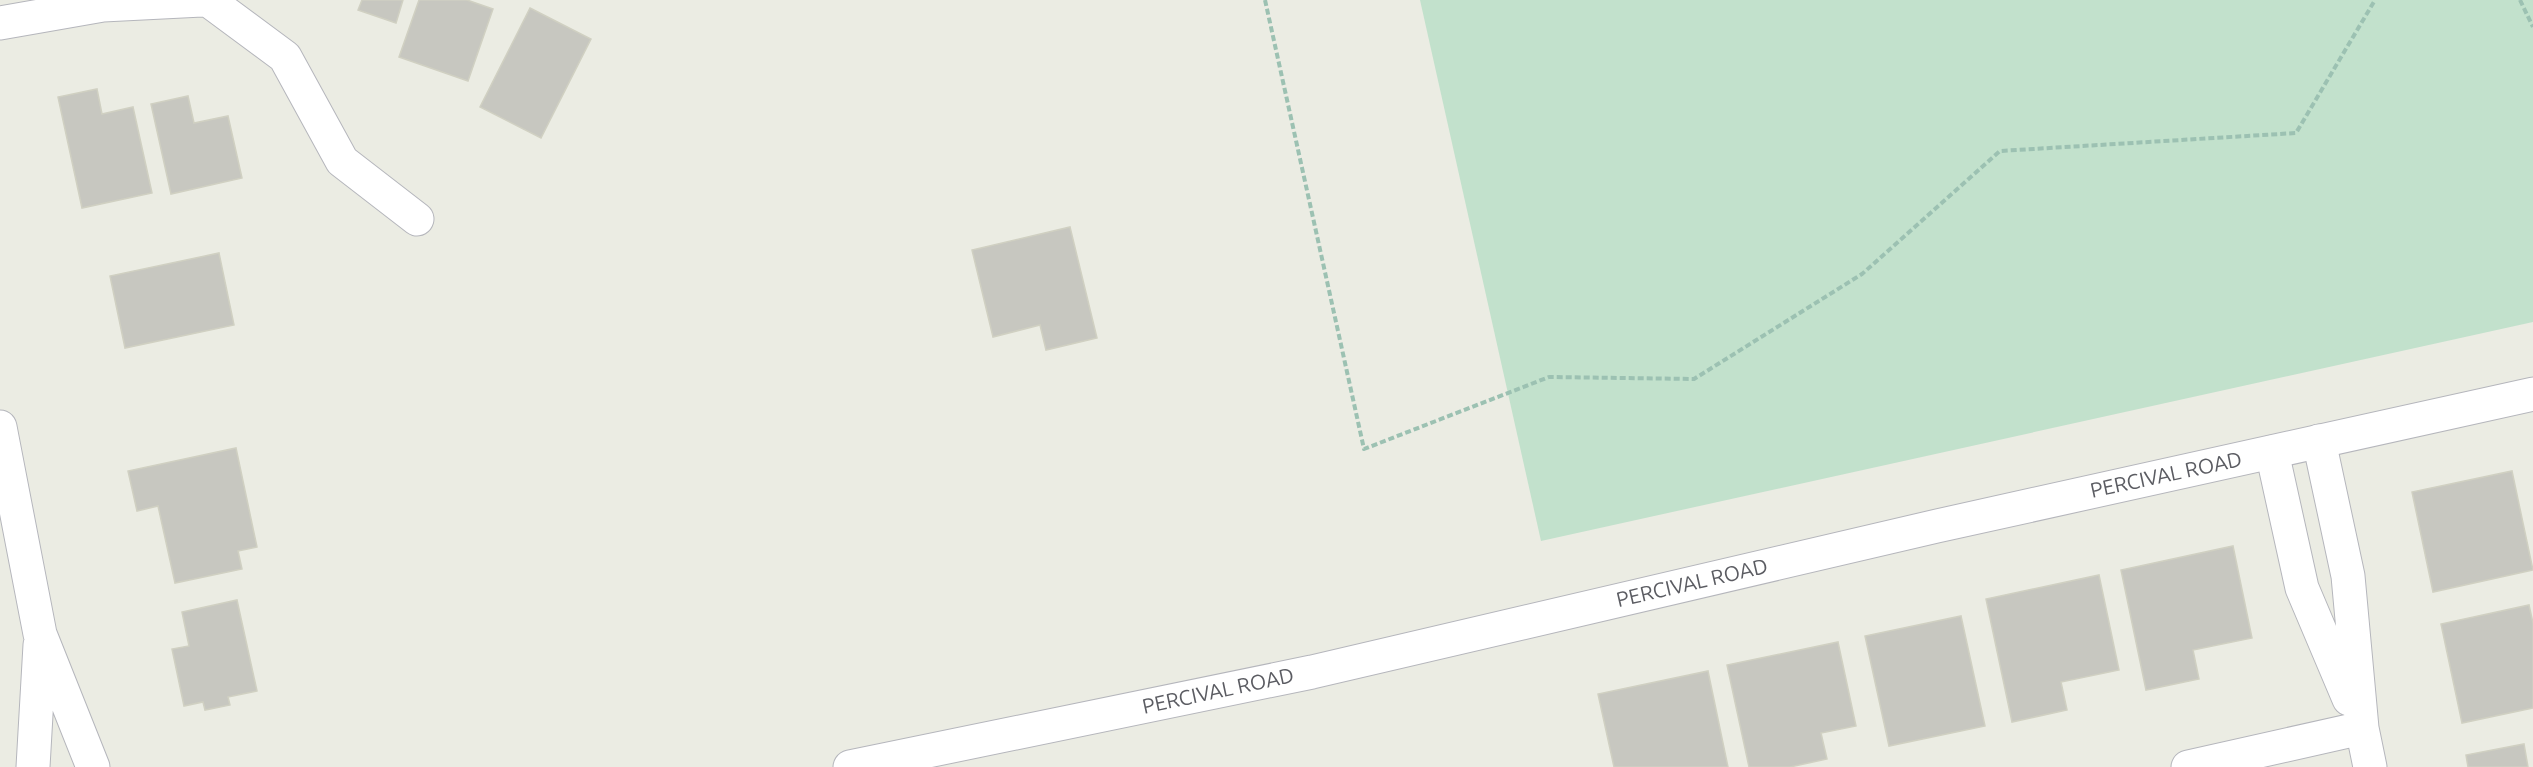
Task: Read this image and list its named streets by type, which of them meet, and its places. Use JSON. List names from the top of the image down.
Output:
{
  "streets": {
    "street": ["PERCIVAL ROAD"]
  }
}
